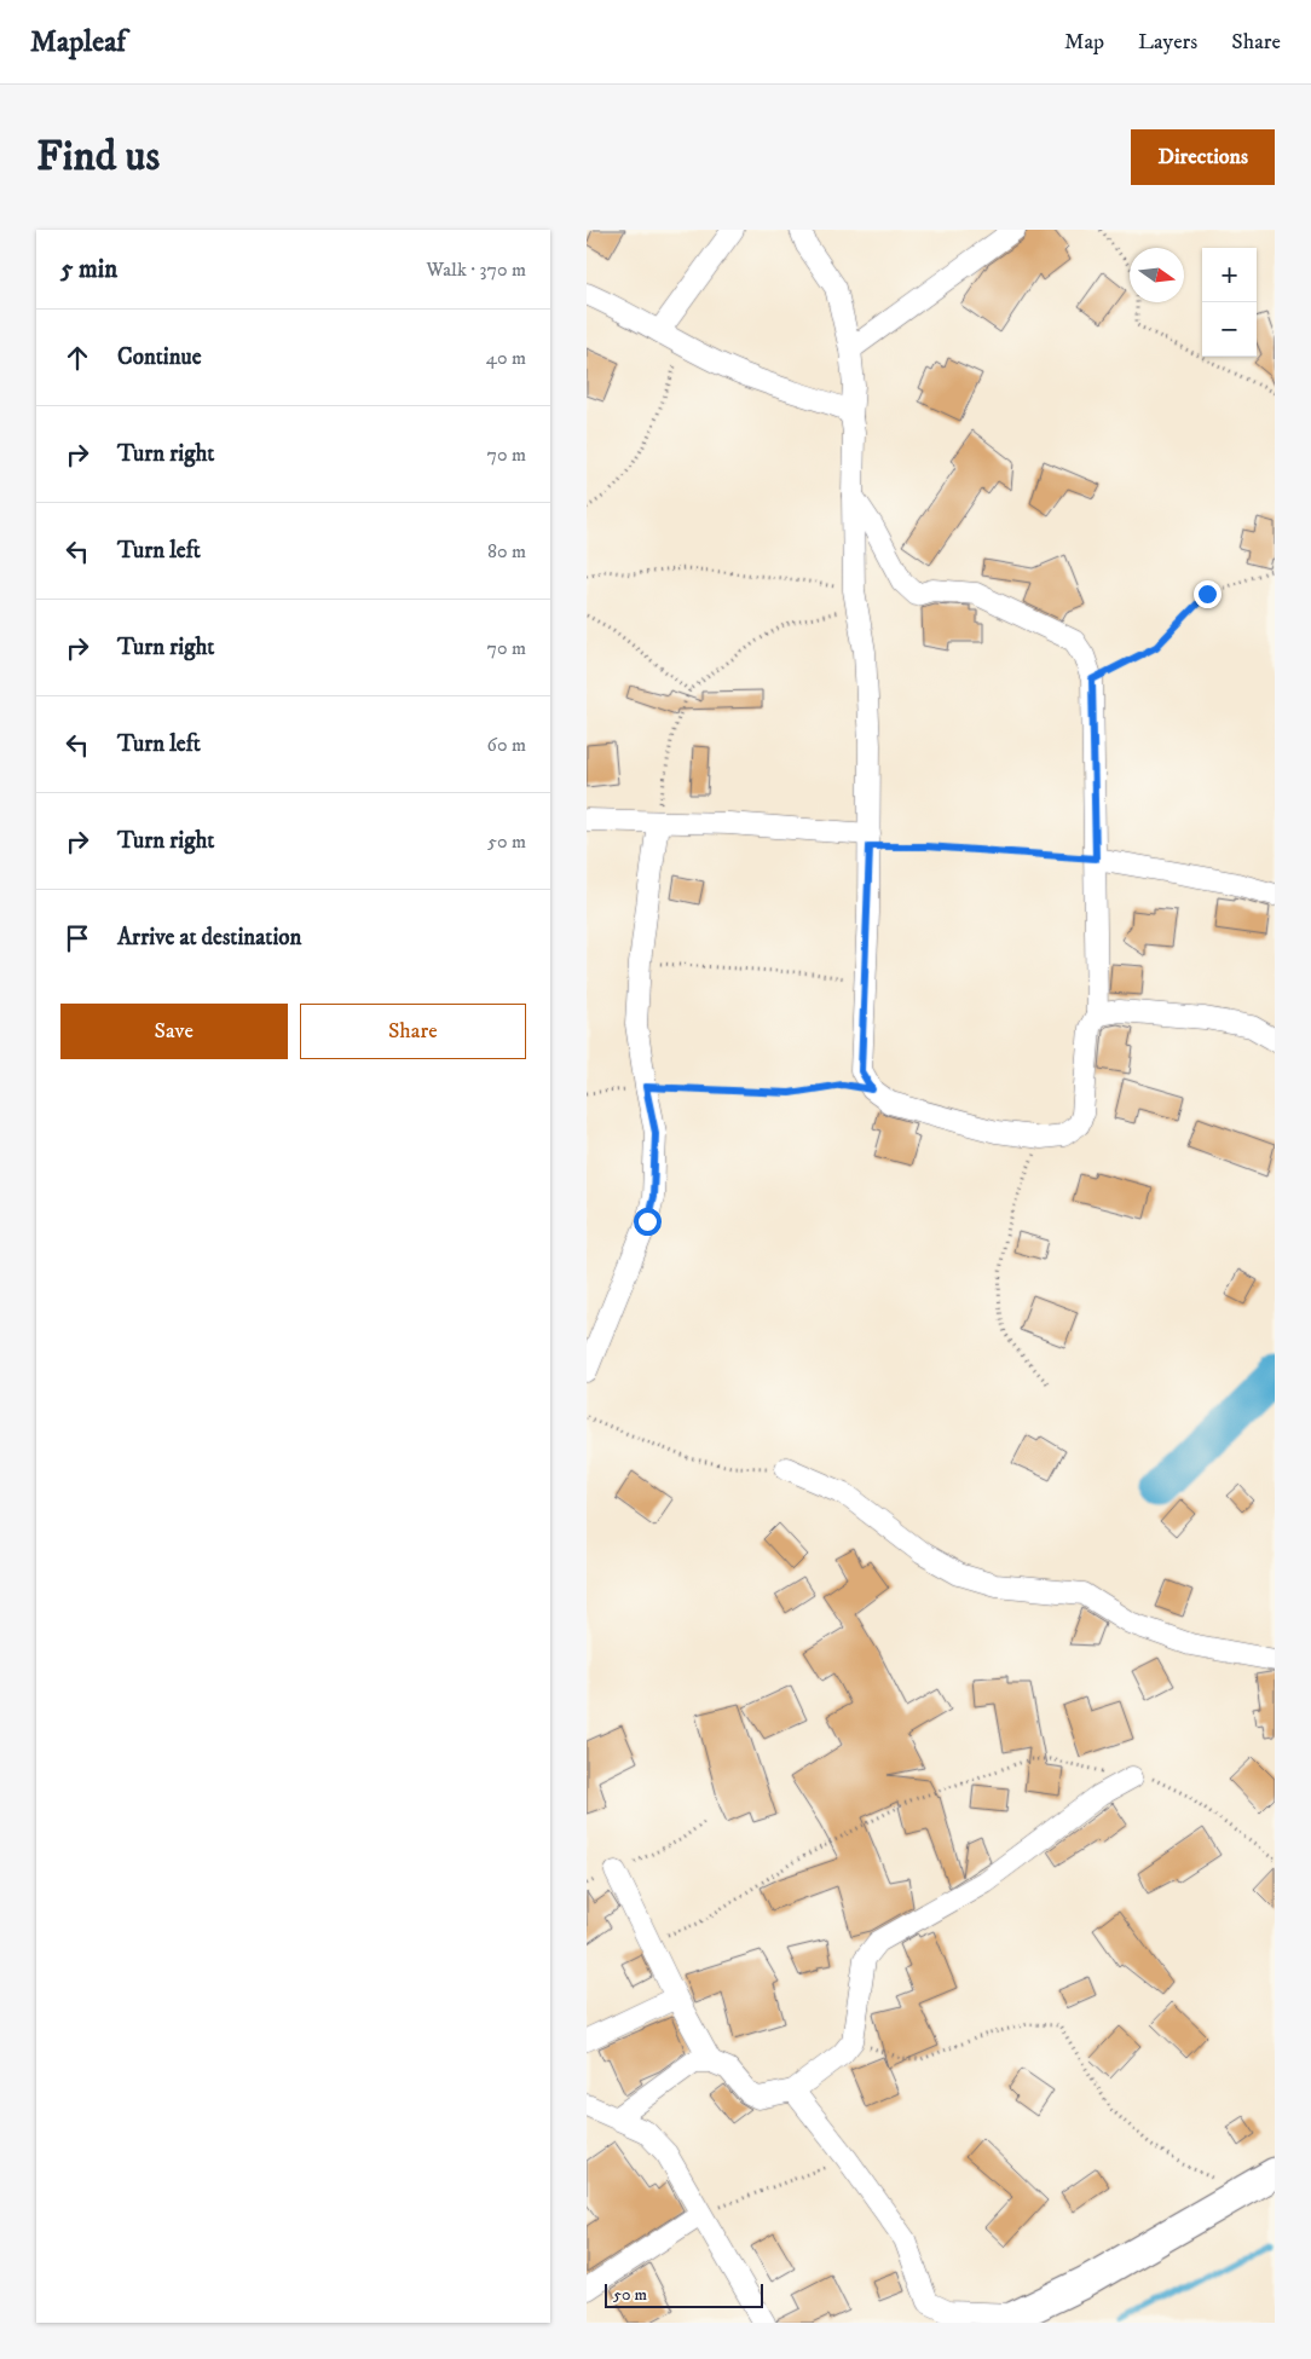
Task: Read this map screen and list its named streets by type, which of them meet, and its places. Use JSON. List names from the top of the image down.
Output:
{
  "scale_bar": "50 m",
  "north": "right",
  "page": {
    "header": "Mapleaf",
    "nav": ["Map", "Layers", "Share"],
    "buttons": [
      "Directions",
      ["Save", "Share"]
    ],
    "title": "Find us",
    "heading": ["5 min", "Walk · 370 m"],
    "map_buttons": ["+", "−"],
    "list": [
      ["Continue", "40 m"],
      ["Turn right", "70 m"],
      ["Turn left", "80 m"],
      ["Turn right", "70 m"],
      ["Turn left", "60 m"],
      ["Turn right", "50 m"],
      "Arrive at destination"
    ],
    "scale": "50 m"
  }
}
